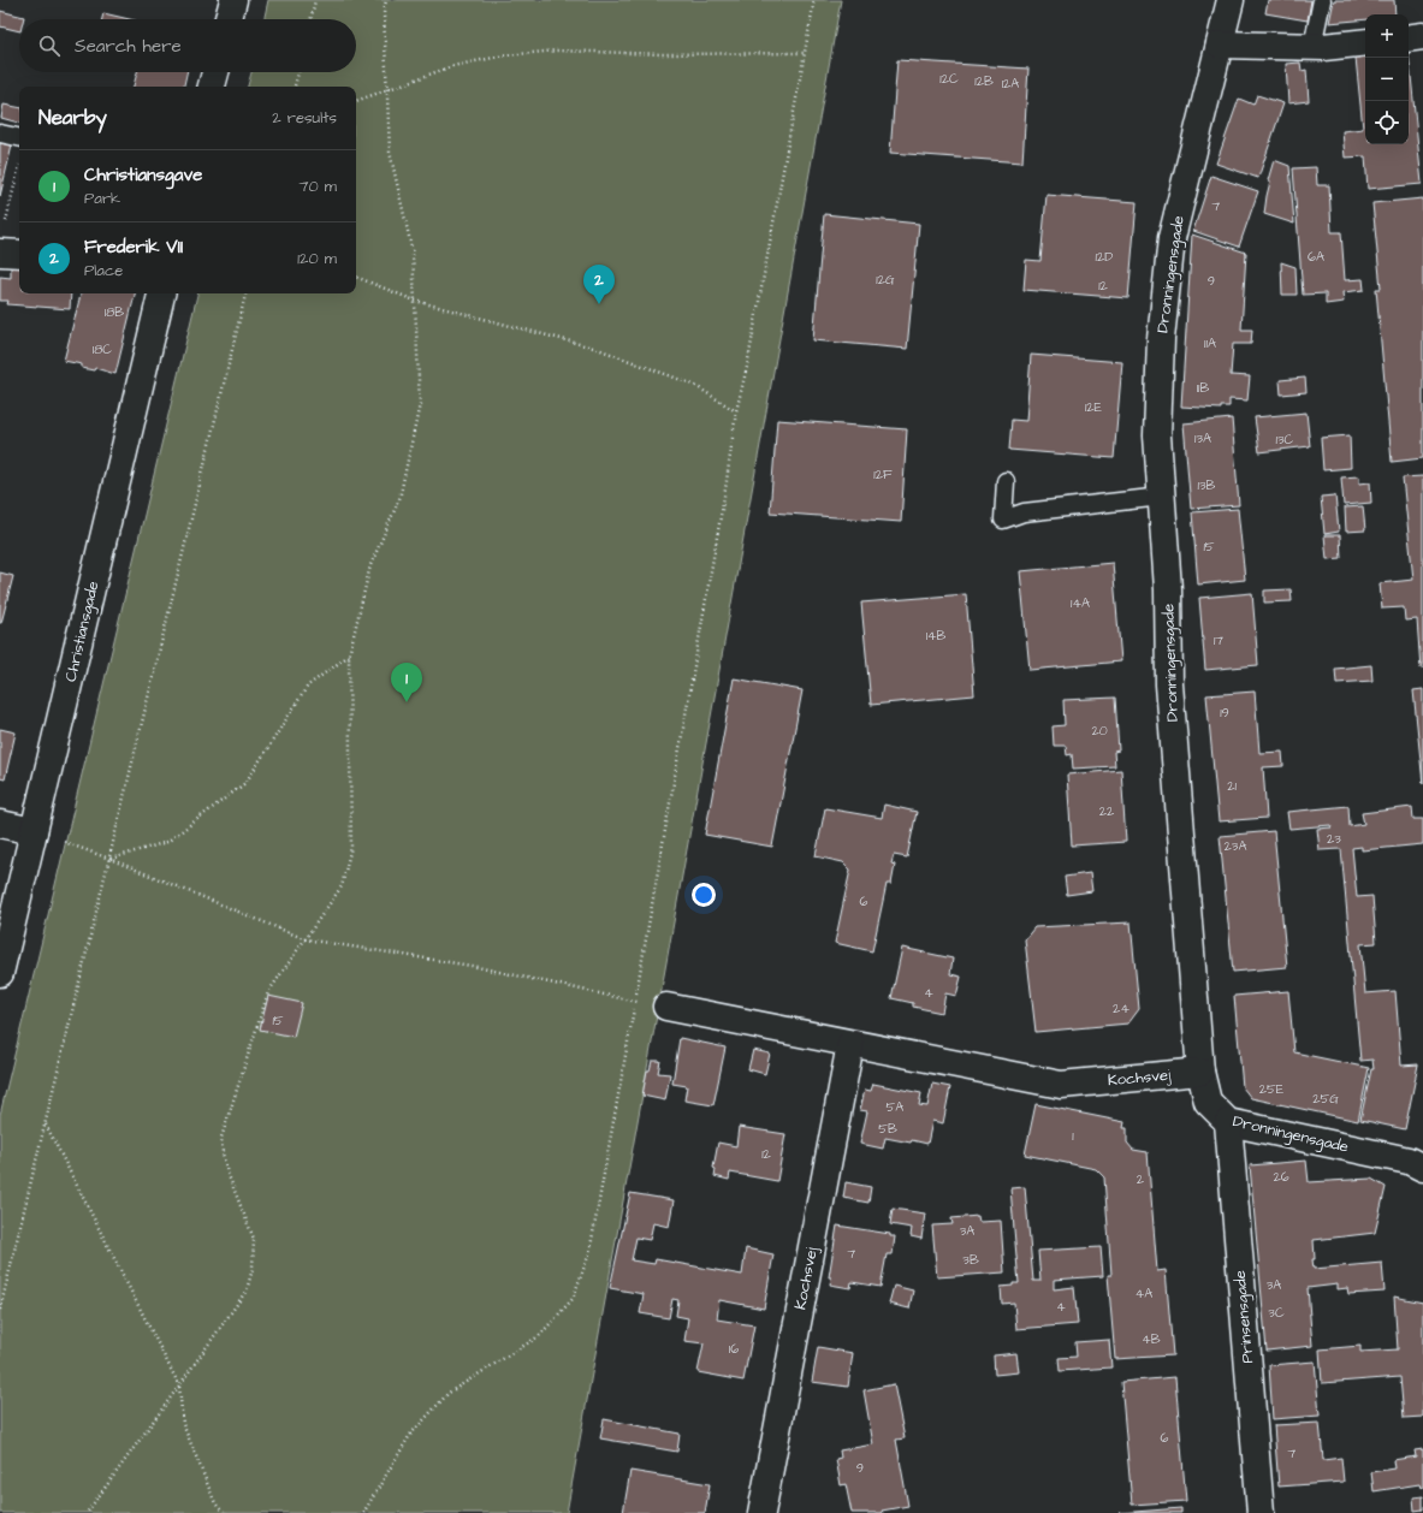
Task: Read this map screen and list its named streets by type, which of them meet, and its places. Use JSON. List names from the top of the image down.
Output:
{
  "streets": {
    "street": [
      "Dronningensgade",
      "Christiansgade",
      "Kochsvej",
      "Prinsensgade"
    ]
  },
  "crossings": [
    ["Dronningensgade", "Kochsvej"],
    ["Dronningensgade", "Prinsensgade"]
  ],
  "house_numbers": [
    "12C",
    "12B",
    "12A",
    "7",
    "12D",
    "6A",
    "12G",
    "9",
    "12",
    "18B",
    "11A",
    "18C",
    "11B",
    "12E",
    "13A",
    "13C",
    "12F",
    "13B",
    "15",
    "14A",
    "14B",
    "17",
    "19",
    "20",
    "21",
    "22",
    "23",
    "23A",
    "6",
    "4",
    "24",
    "15",
    "25E",
    "25G",
    "5A",
    "5B",
    "1",
    "12",
    "26",
    "2",
    "3A",
    "7",
    "3B",
    "3A",
    "4A",
    "4",
    "3C",
    "4B",
    "16",
    "6",
    "7",
    "9"
  ],
  "page": {
    "map_buttons": ["+", "−"],
    "search": "Search here",
    "heading": ["Nearby", "2 results"],
    "list": [
      {
        "mark": "1",
        "name": "Christiansgave",
        "note": "Park",
        "value": "70 m"
      },
      {
        "mark": "2",
        "name": "Frederik VII",
        "note": "Place",
        "value": "120 m"
      }
    ],
    "pins": ["2", "1"]
  }
}
